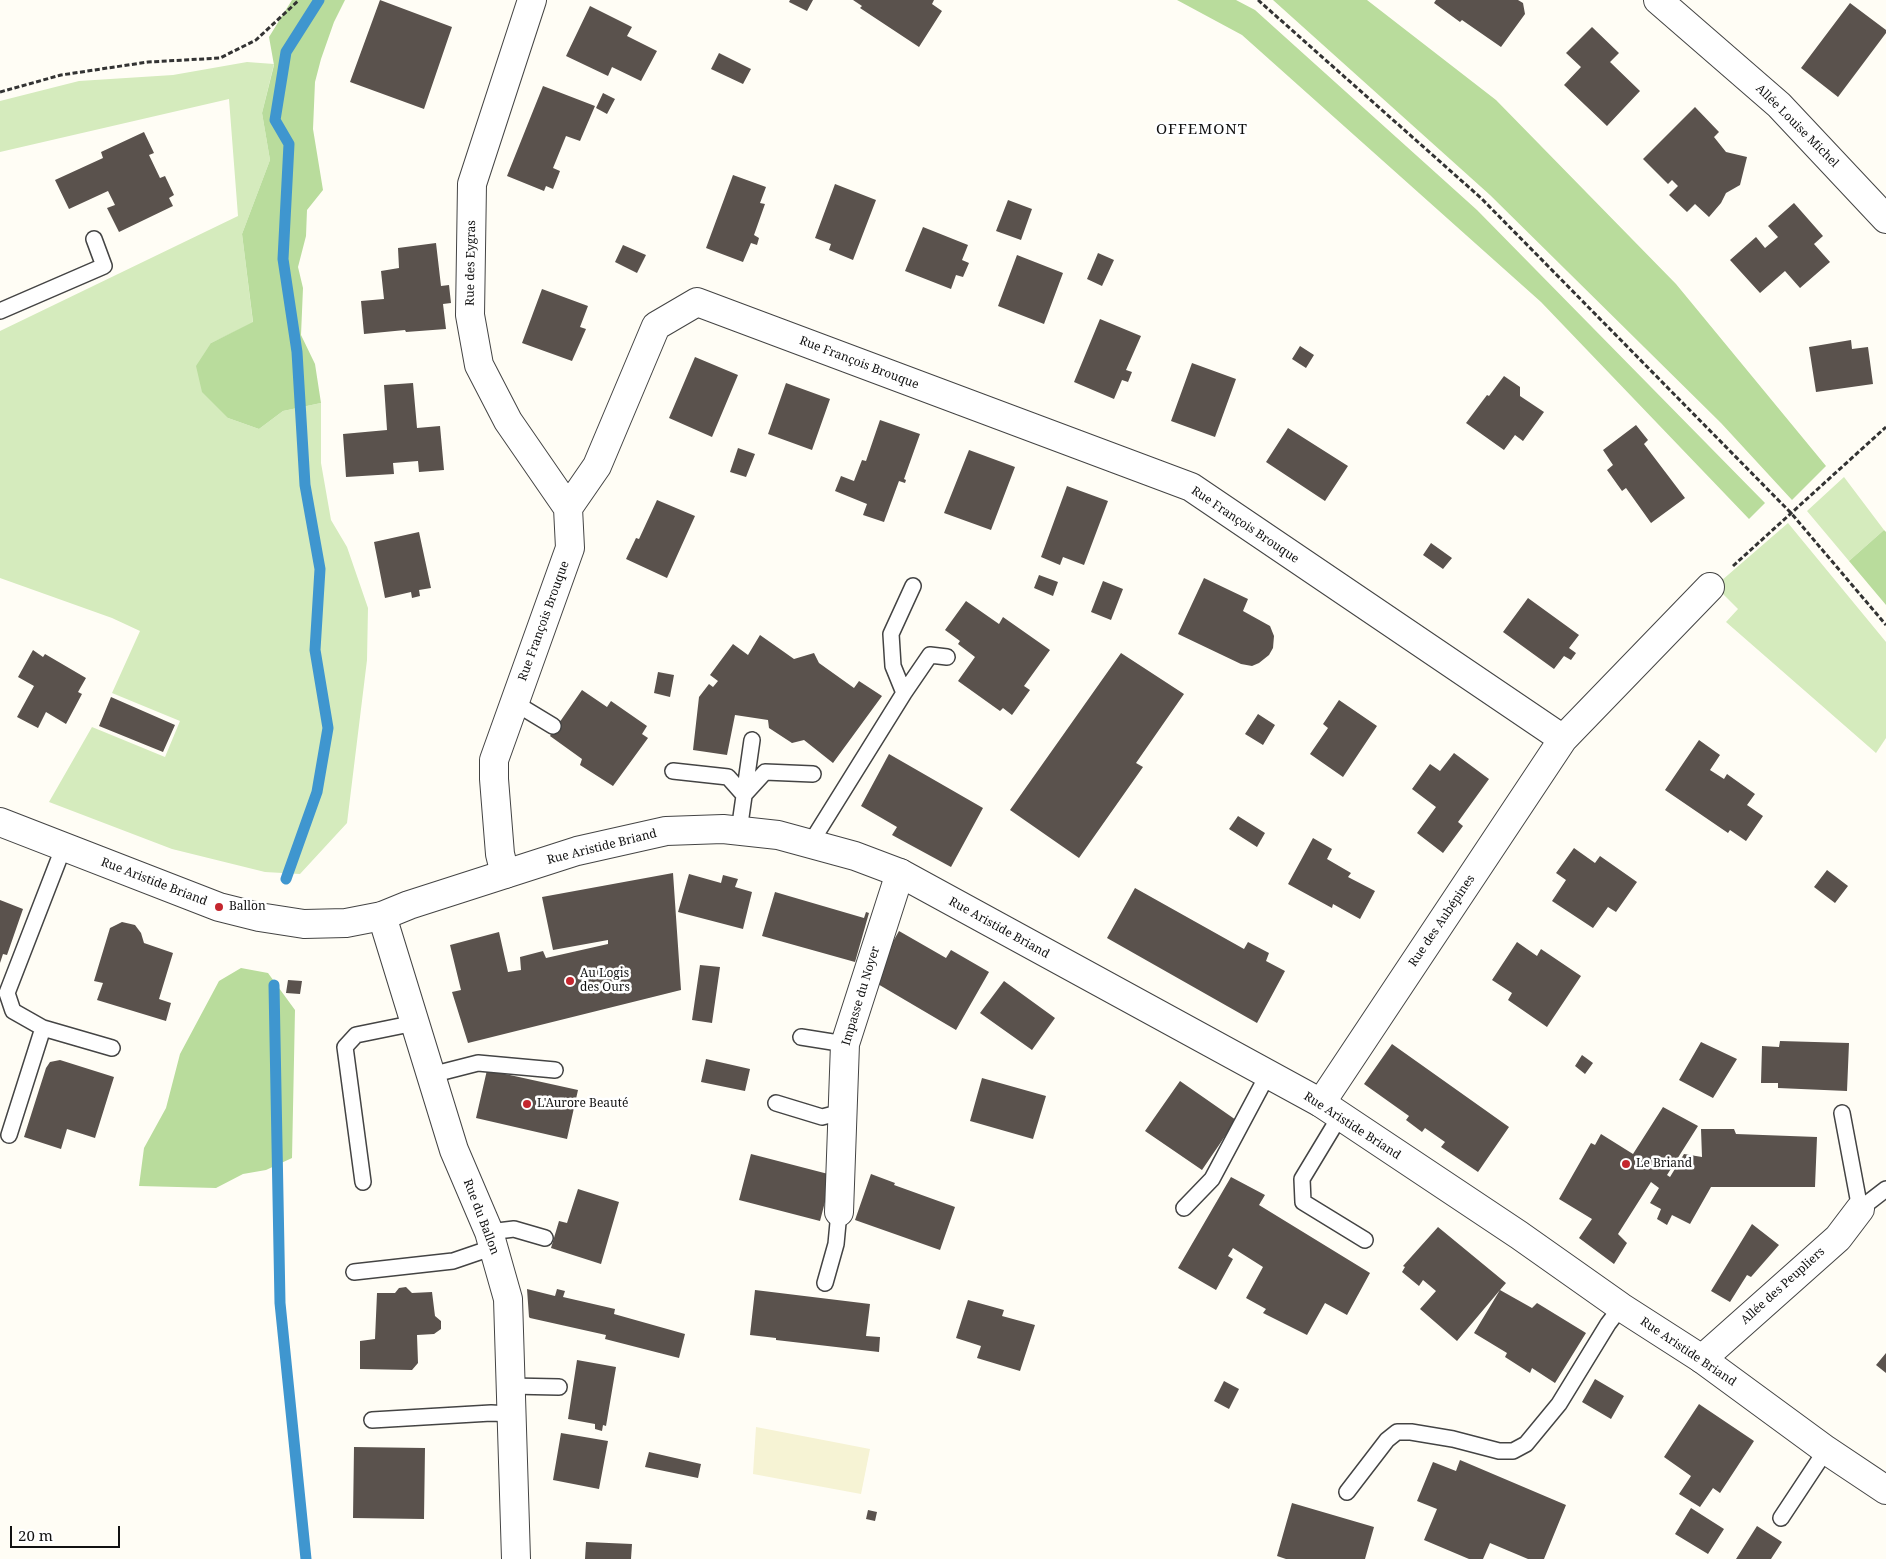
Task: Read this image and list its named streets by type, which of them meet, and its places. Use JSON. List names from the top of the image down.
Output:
{
  "streets": {
    "street": [
      "Allée Louise Michel",
      "Rue des Eygras",
      "Rue François Brouque",
      "Rue Aristide Briand",
      "Rue des Aubépines",
      "Impasse du Noyer",
      "Rue du Ballon",
      "Allée des Peupliers"
    ]
  },
  "crossings": [
    ["Rue des Eygras", "Rue François Brouque"],
    ["Rue François Brouque", "Rue Aristide Briand"],
    ["Rue François Brouque", "Rue des Aubépines"],
    ["Rue Aristide Briand", "Rue des Aubépines"],
    ["Rue Aristide Briand", "Impasse du Noyer"],
    ["Rue Aristide Briand", "Rue du Ballon"],
    ["Rue Aristide Briand", "Allée des Peupliers"]
  ],
  "districts": ["OFFEMONT"],
  "places": [
    "Ballon",
    "Au Logis des Ours",
    "L'Aurore Beauté",
    "Le Briand"
  ],
  "scale_bar": "20 m"
}
